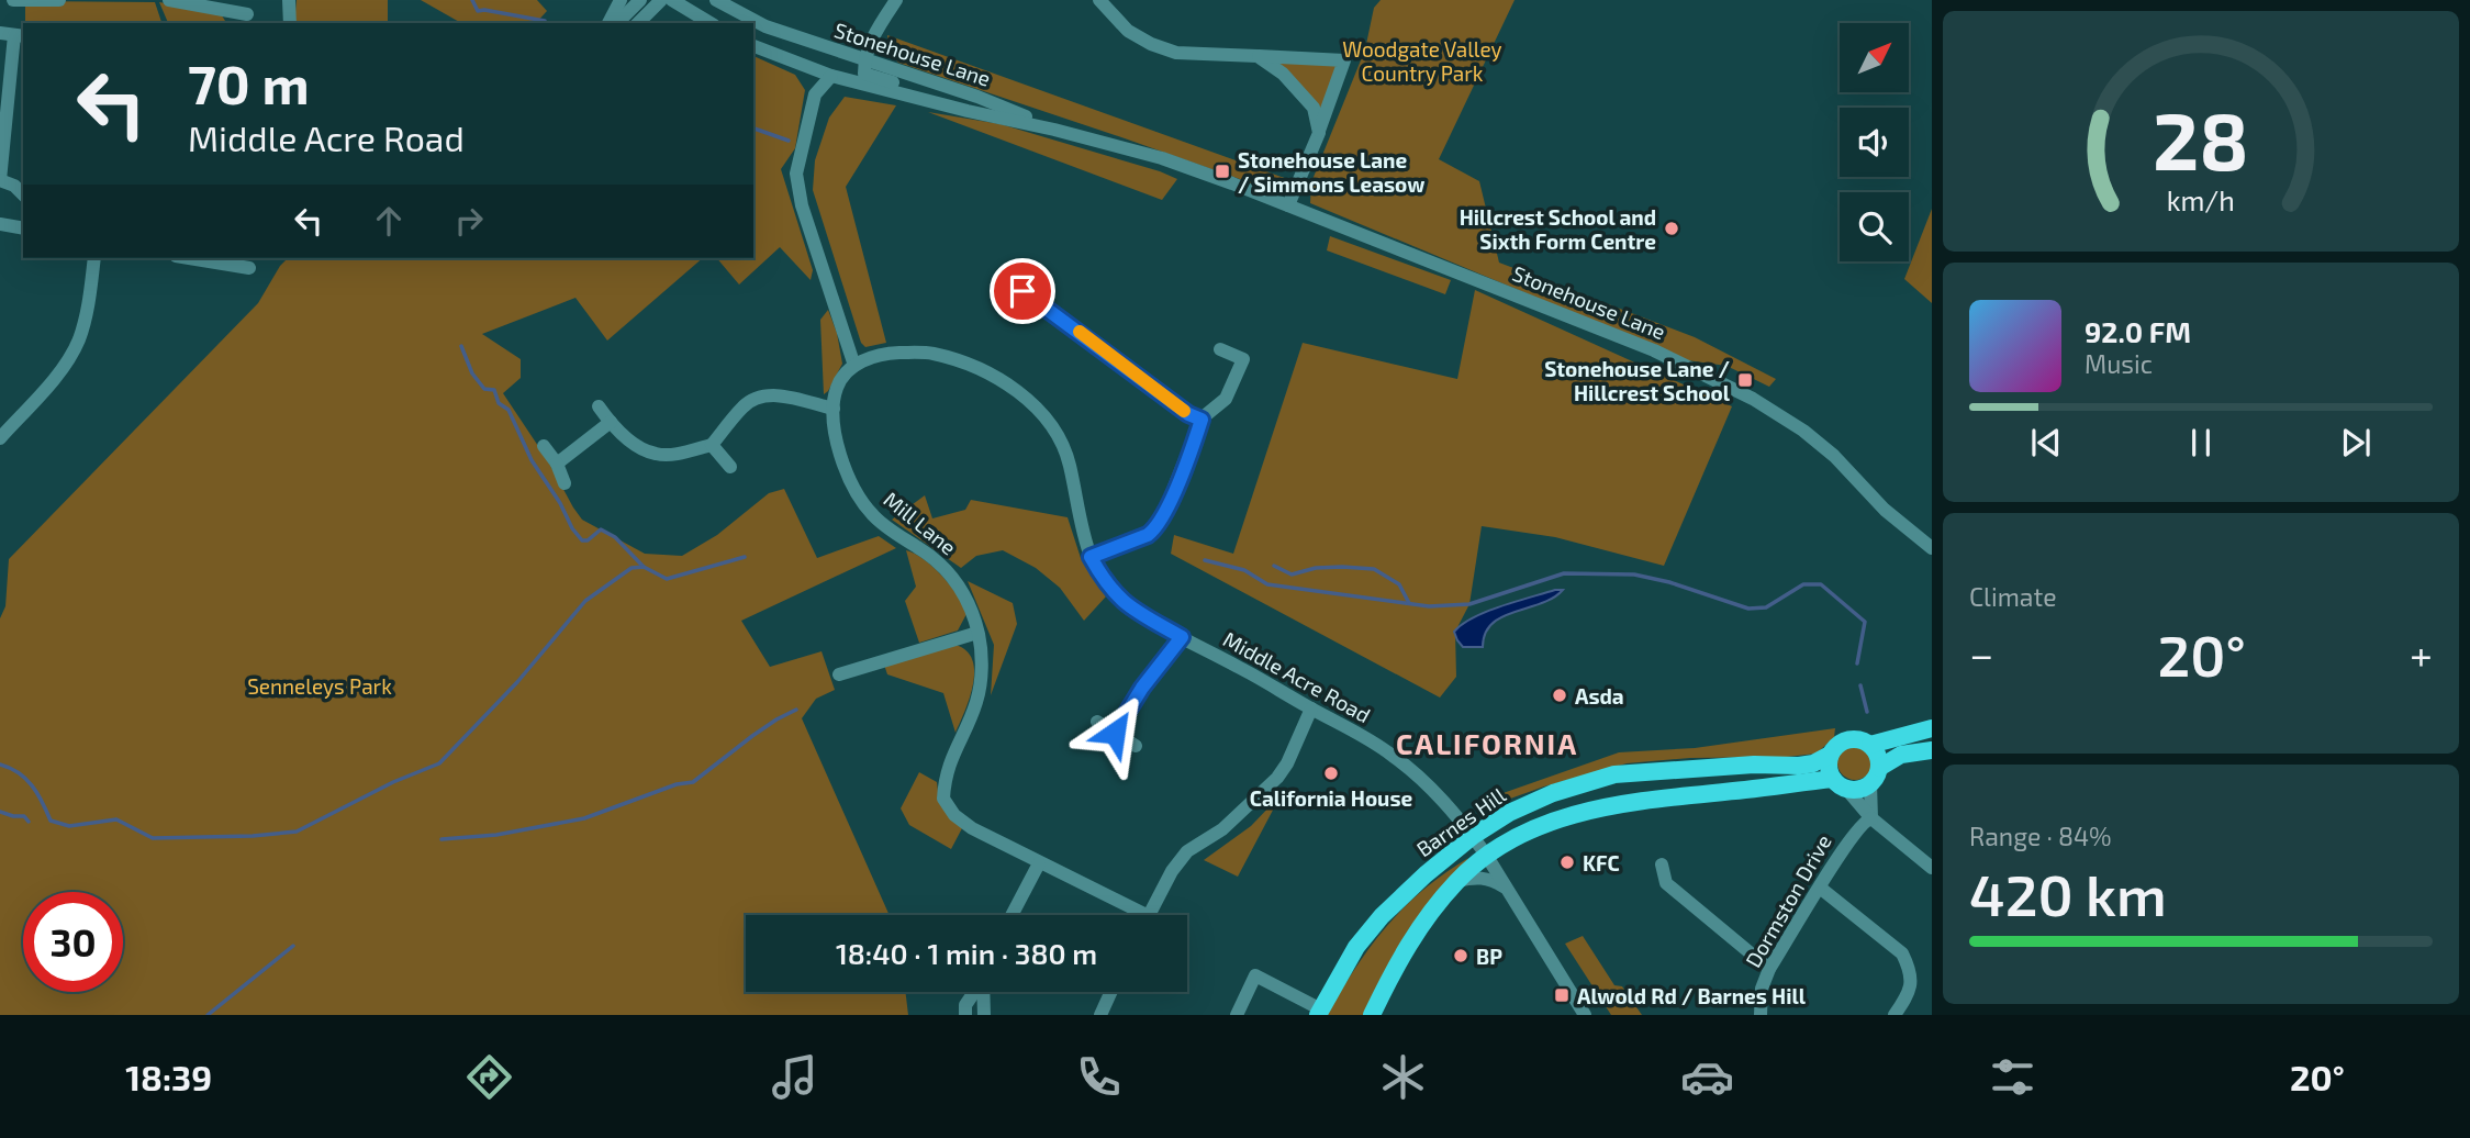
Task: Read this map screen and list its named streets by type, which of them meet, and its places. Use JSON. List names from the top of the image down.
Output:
{
  "streets": {
    "main road": ["Barnes Hill"],
    "street": [
      "Stonehouse Lane",
      "Mill Lane",
      "Middle Acre Road",
      "Dormston Drive"
    ]
  },
  "crossings": [
    ["Mill Lane", "Middle Acre Road"],
    ["Middle Acre Road", "Barnes Hill"]
  ],
  "districts": ["CALIFORNIA"],
  "parks": ["Woodgate Valley Country Park", "Senneleys Park"],
  "places": {
    "transit": ["Stonehouse Lane / Simmons Leasow", "Stonehouse Lane / Hillcrest School", "Alwold Rd / Barnes Hill"],
    "other": [
      "Hillcrest School and Sixth Form Centre",
      "Asda",
      "California House",
      "KFC",
      "BP"
    ]
  },
  "north": "top right",
  "page": {
    "turn": ["70 m", "Middle Acre Road"],
    "song": ["92.0 FM", "Music"],
    "tile": [
      "Climate",
      ["Range · 84%", "420 km"]
    ],
    "heat": ["−", "20°", "+"],
    "limit": "30",
    "trip": "18:40 · 1 min · 380 m",
    "tabs": ["18:39", "20°"],
    "gauge": ["28", "km/h"]
  }
}
